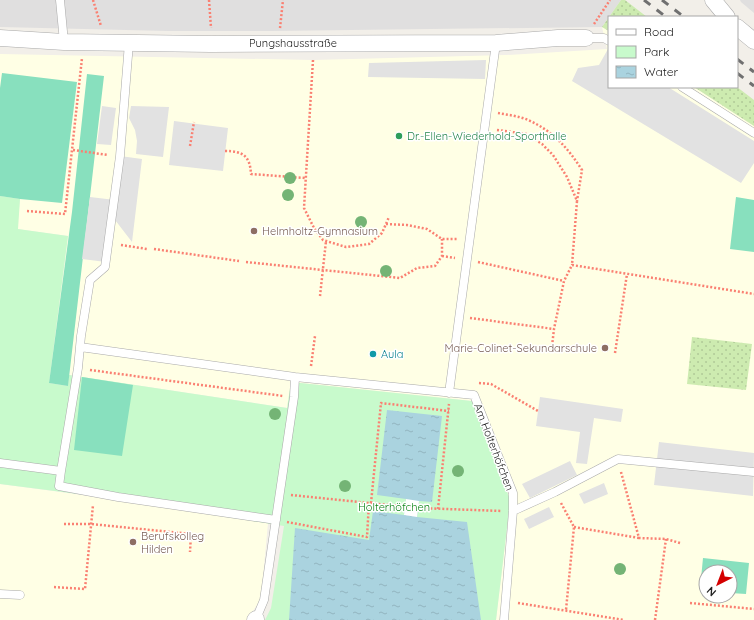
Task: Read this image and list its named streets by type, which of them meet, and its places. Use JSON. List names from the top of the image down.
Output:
{
  "streets": {
    "street": ["Pungshausstraße"],
    "lane": ["Am Holterhöfchen"]
  },
  "parks": ["Holterhöfchen"],
  "places": [
    "Dr.-Ellen-Wiederhold-Sporthalle",
    "Helmholtz-Gymnasium",
    "Marie-Colinet-Sekundarschule",
    "Aula",
    "Berufskolleg Hilden"
  ],
  "legend": ["Road", "Park", "Water"],
  "north": "bottom left"
}
